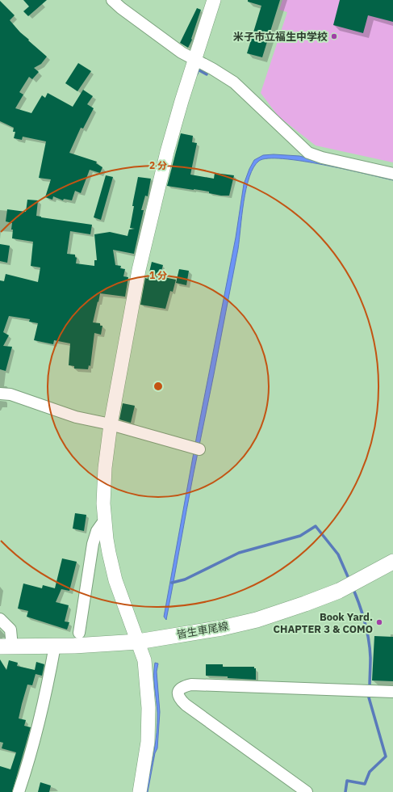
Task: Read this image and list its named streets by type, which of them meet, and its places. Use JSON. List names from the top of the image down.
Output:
{
  "streets": {
    "main road": ["皆生車尾線"]
  },
  "places": ["米子市立福生中学校", "Book Yard. CHAPTER 3 & COMO"],
  "rings": ["2 分", "1 分"]
}
